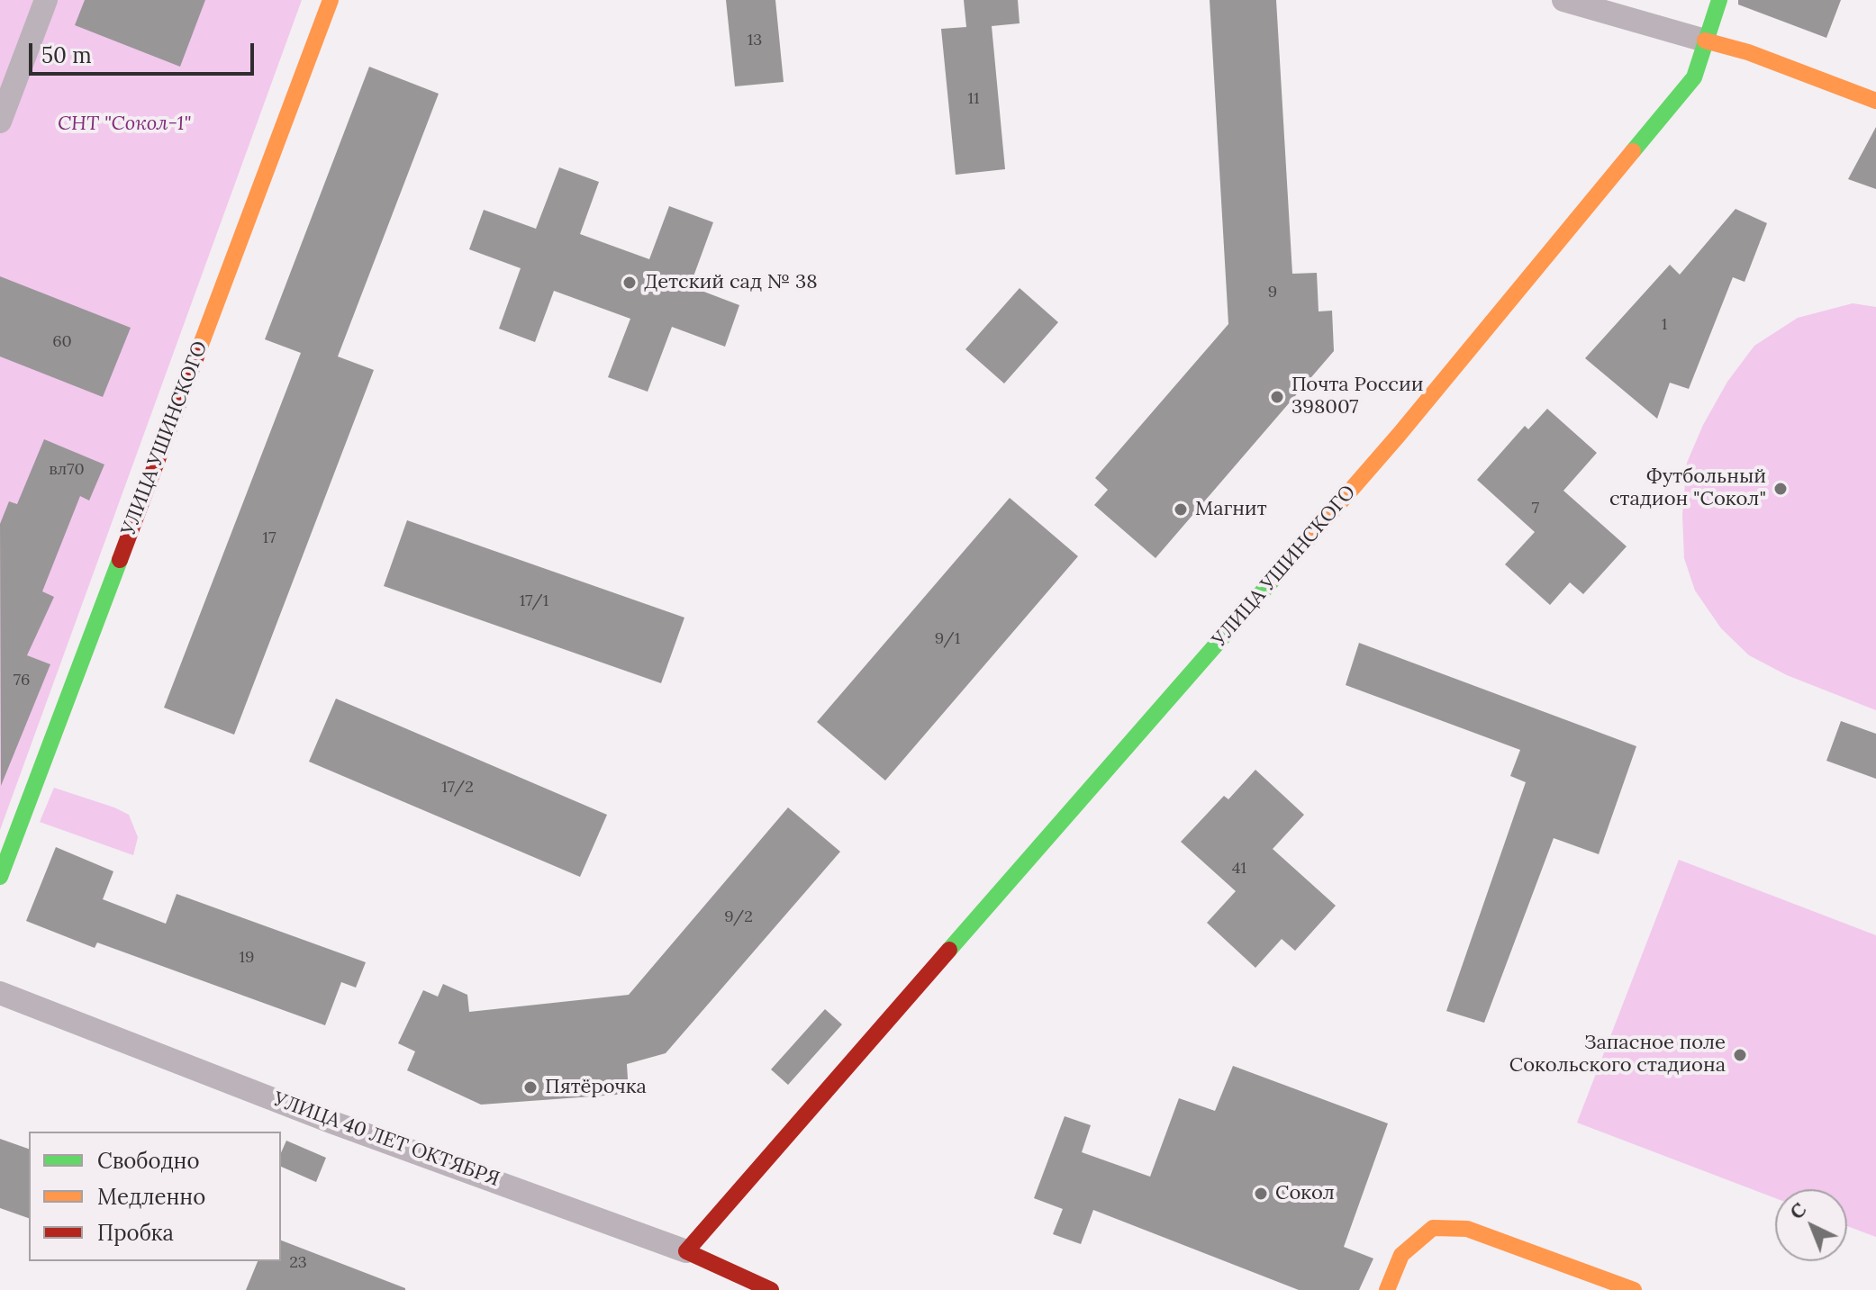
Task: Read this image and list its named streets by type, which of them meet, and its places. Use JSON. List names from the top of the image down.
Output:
{
  "streets": {
    "street": ["УЛИЦА УШИНСКОГО", "УЛИЦА 40 ЛЕТ ОКТЯБРЯ"]
  },
  "crossings": [
    ["УЛИЦА УШИНСКОГО", "УЛИЦА 40 ЛЕТ ОКТЯБРЯ"]
  ],
  "parks": ["СНТ \"Сокол-1\""],
  "places": [
    "Детский сад № 38",
    "Почта России 398007",
    "Футбольный стадион \"Сокол\"",
    "Магнит",
    "Запасное поле Сокольского стадиона",
    "Пятёрочка",
    "Сокол"
  ],
  "house_numbers": [
    "13",
    "11",
    "9",
    "1",
    "60",
    "вл70",
    "7",
    "17",
    "17/1",
    "9/1",
    "76",
    "17/2",
    "41",
    "9/2",
    "19",
    "23"
  ],
  "legend": ["Свободно", "Медленно", "Пробка"],
  "scale_bar": "50 m",
  "north": "top left"
}
